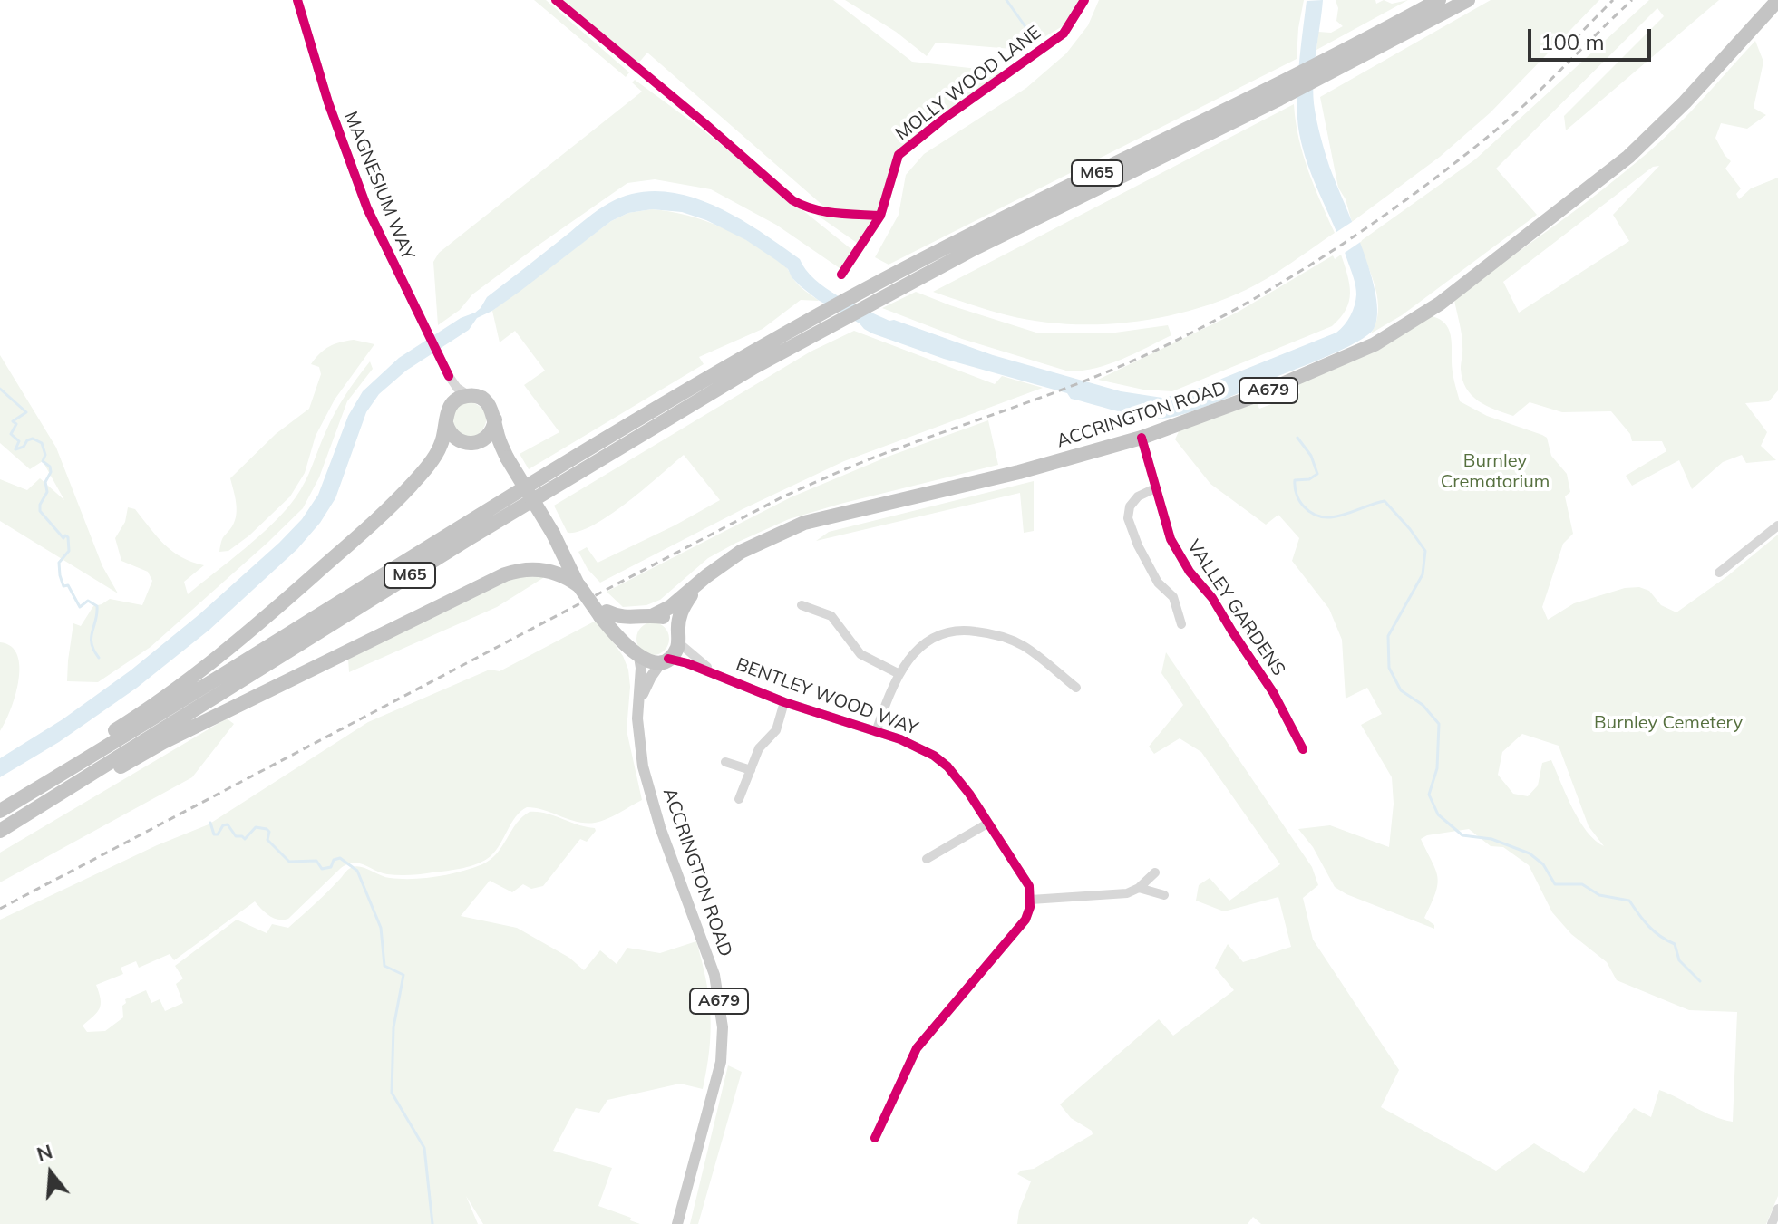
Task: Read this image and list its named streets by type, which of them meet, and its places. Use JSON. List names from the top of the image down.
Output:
{
  "streets": {
    "highway": ["M65", "A679", "ACCRINGTON ROAD"],
    "street": [
      "MOLLY WOOD LANE",
      "MAGNESIUM WAY",
      "VALLEY GARDENS",
      "BENTLEY WOOD WAY"
    ]
  },
  "crossings": [
    ["A679", "ACCRINGTON ROAD"],
    ["A679", "BENTLEY WOOD WAY"],
    ["ACCRINGTON ROAD", "VALLEY GARDENS"],
    ["ACCRINGTON ROAD", "BENTLEY WOOD WAY"]
  ],
  "parks": ["Burnley Crematorium", "Burnley Cemetery"],
  "scale_bar": "100 m",
  "north": "top"
}
